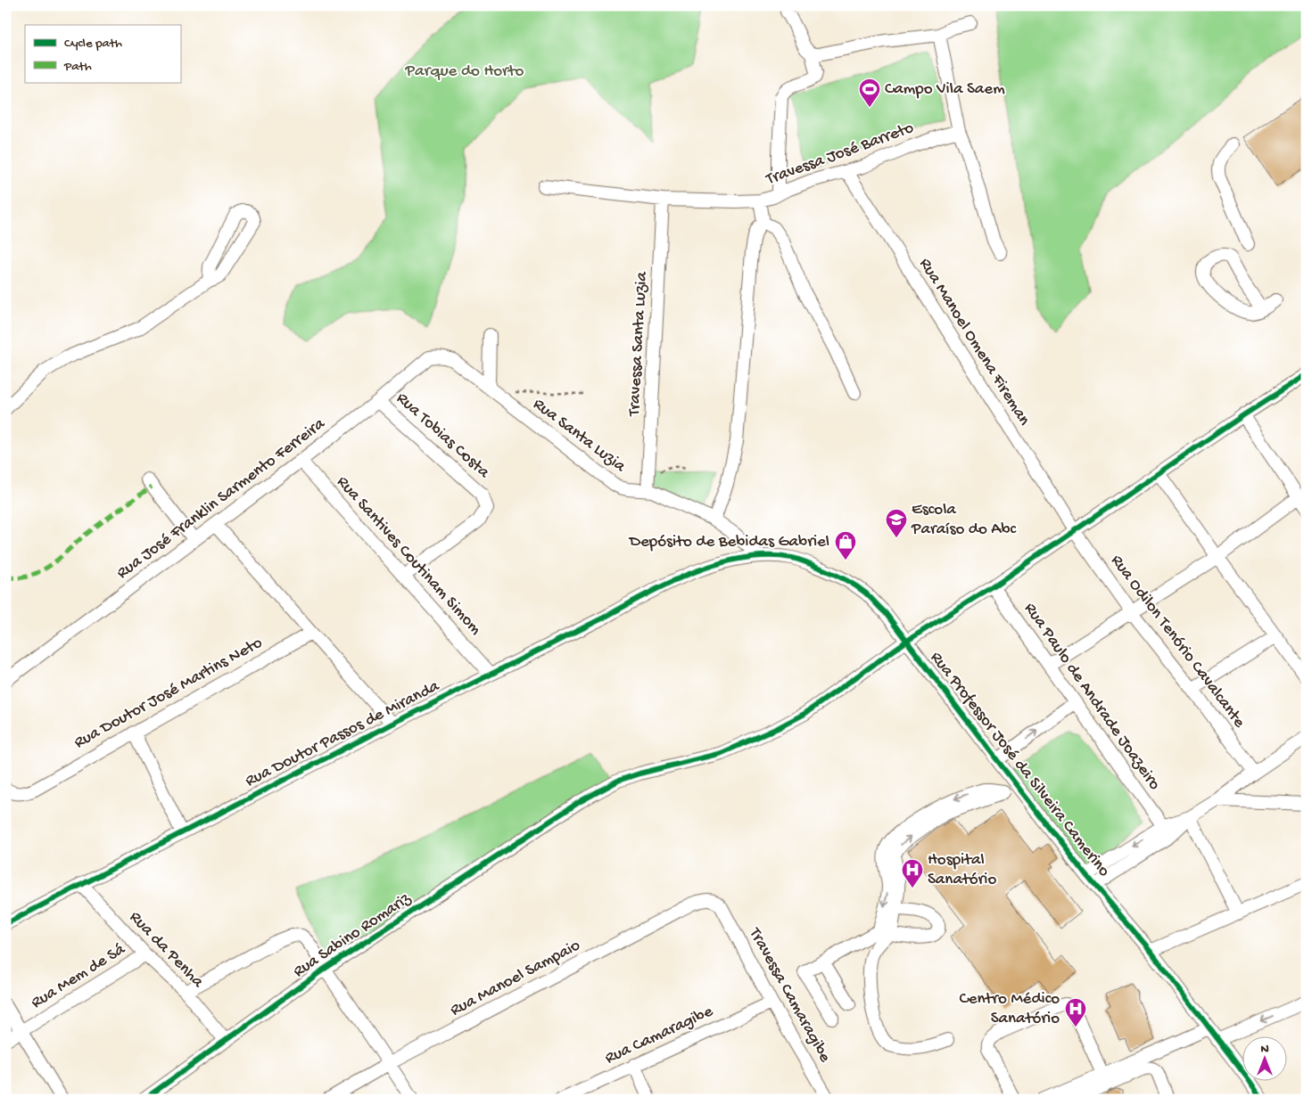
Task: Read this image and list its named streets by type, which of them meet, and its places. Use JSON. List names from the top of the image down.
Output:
{
  "streets": {
    "street": [
      "Travessa José Barreto",
      "Rua Manoel Omena Fireman",
      "Travessa Santa Luzia",
      "Rua Tobias Costa",
      "Rua Santa Luzia",
      "Rua José Franklin Sarmento Ferreira",
      "Rua Santives Coutinam Simom",
      "Rua Odilon Tenório Cavalcante",
      "Rua Doutor José Martins Neto",
      "Rua Paulo de Andrade Joazeiro",
      "Rua Doutor Passos de Miranda",
      "Rua Professor José da Silveira Camerino",
      "Rua Sabino Romariz",
      "Rua da Penha",
      "Rua Mem de Sá",
      "Rua Manoel Sampaio",
      "Travessa Camaragibe",
      "Rua Camaragibe"
    ]
  },
  "crossings": [
    ["Travessa José Barreto", "Rua Manoel Omena Fireman"],
    ["Travessa José Barreto", "Travessa Santa Luzia"],
    ["Rua Manoel Omena Fireman", "Rua Odilon Tenório Cavalcante"],
    ["Rua Manoel Omena Fireman", "Rua Sabino Romariz"],
    ["Travessa Santa Luzia", "Rua Santa Luzia"],
    ["Rua Tobias Costa", "Rua José Franklin Sarmento Ferreira"],
    ["Rua Tobias Costa", "Rua Santives Coutinam Simom"],
    ["Rua Santa Luzia", "Rua José Franklin Sarmento Ferreira"],
    ["Rua Santa Luzia", "Rua Professor José da Silveira Camerino"],
    ["Rua José Franklin Sarmento Ferreira", "Rua Santives Coutinam Simom"],
    ["Rua Santives Coutinam Simom", "Rua Doutor Passos de Miranda"],
    ["Rua Odilon Tenório Cavalcante", "Rua Sabino Romariz"],
    ["Rua Paulo de Andrade Joazeiro", "Rua Sabino Romariz"],
    ["Rua Doutor Passos de Miranda", "Rua Professor José da Silveira Camerino"],
    ["Rua Doutor Passos de Miranda", "Rua da Penha"],
    ["Rua Professor José da Silveira Camerino", "Rua Sabino Romariz"],
    ["Rua Sabino Romariz", "Rua da Penha"],
    ["Rua da Penha", "Rua Mem de Sá"],
    ["Rua Manoel Sampaio", "Travessa Camaragibe"],
    ["Travessa Camaragibe", "Rua Camaragibe"]
  ],
  "parks": ["Parque do Horto"],
  "places": {
    "sports": ["Campo Vila Saem"],
    "school or university": ["Escola Paraíso do Abc"],
    "shop": ["Depósito de Bebidas Gabriel"],
    "hospital": ["Hospital Sanatório", "Centro Médico Sanatório"]
  },
  "legend": ["Cycle path", "Path"],
  "north": "top"
}
